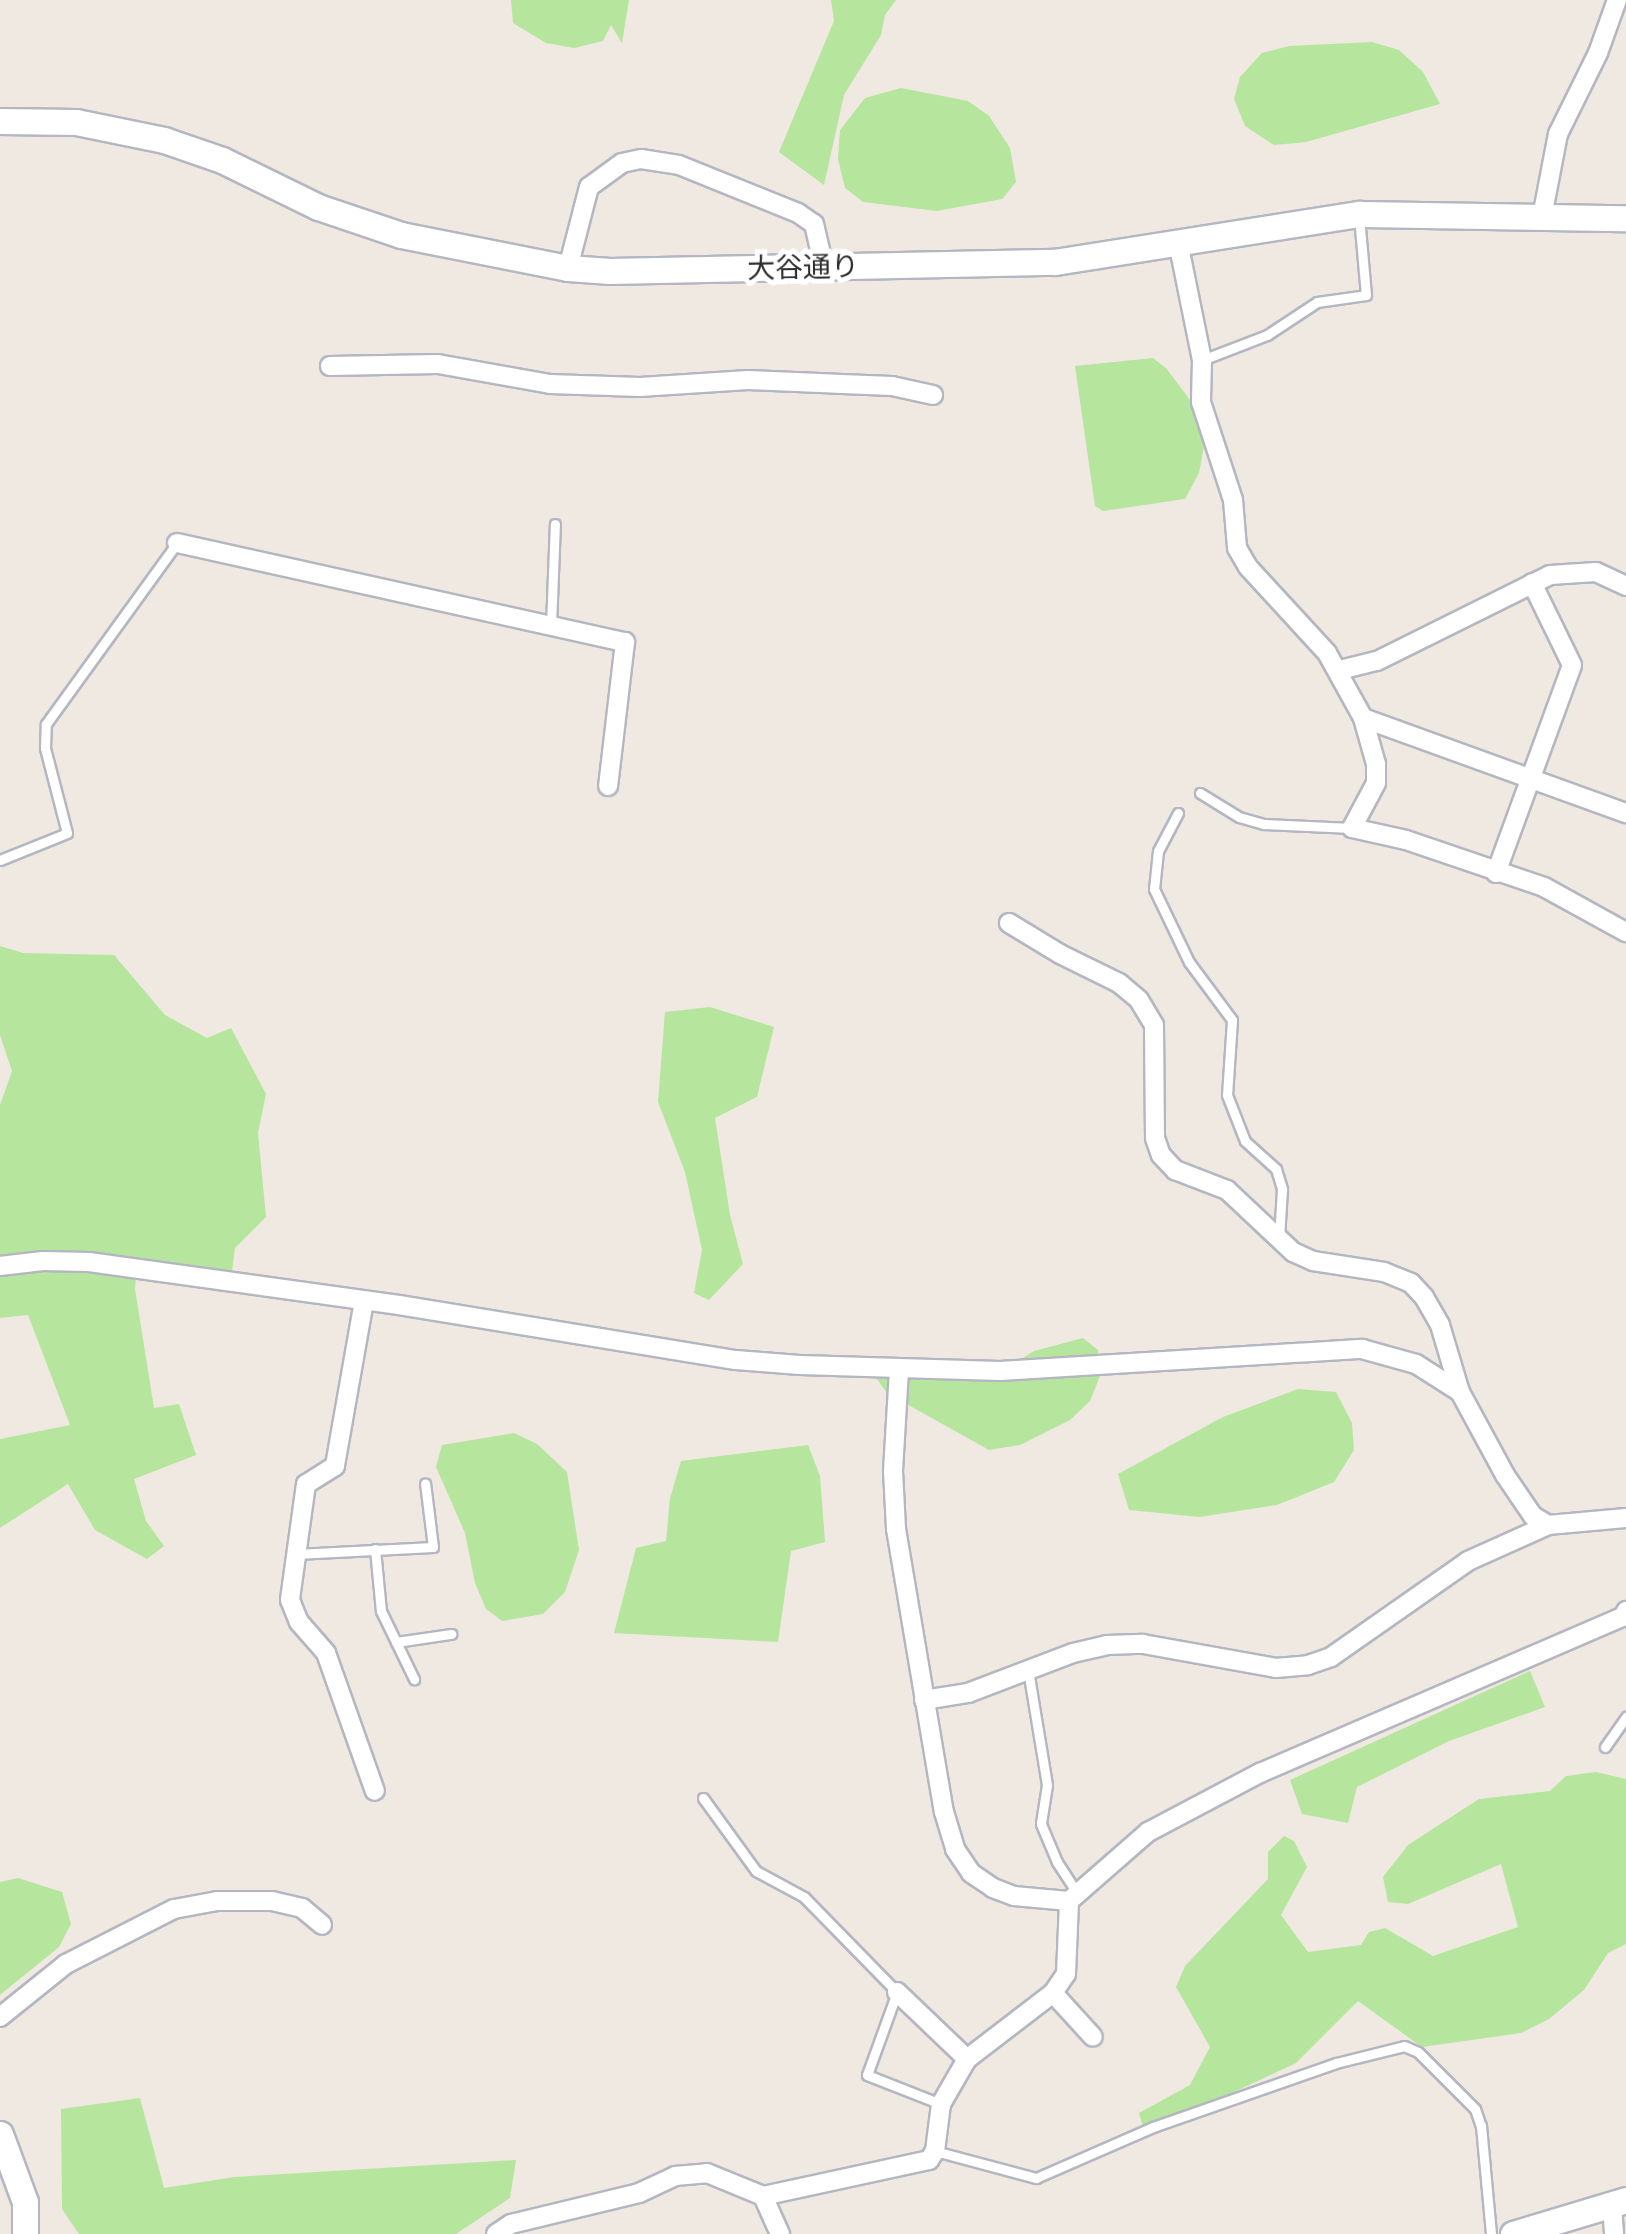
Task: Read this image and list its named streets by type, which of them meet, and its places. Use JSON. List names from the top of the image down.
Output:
{
  "streets": {
    "street": ["大谷通り"]
  }
}
